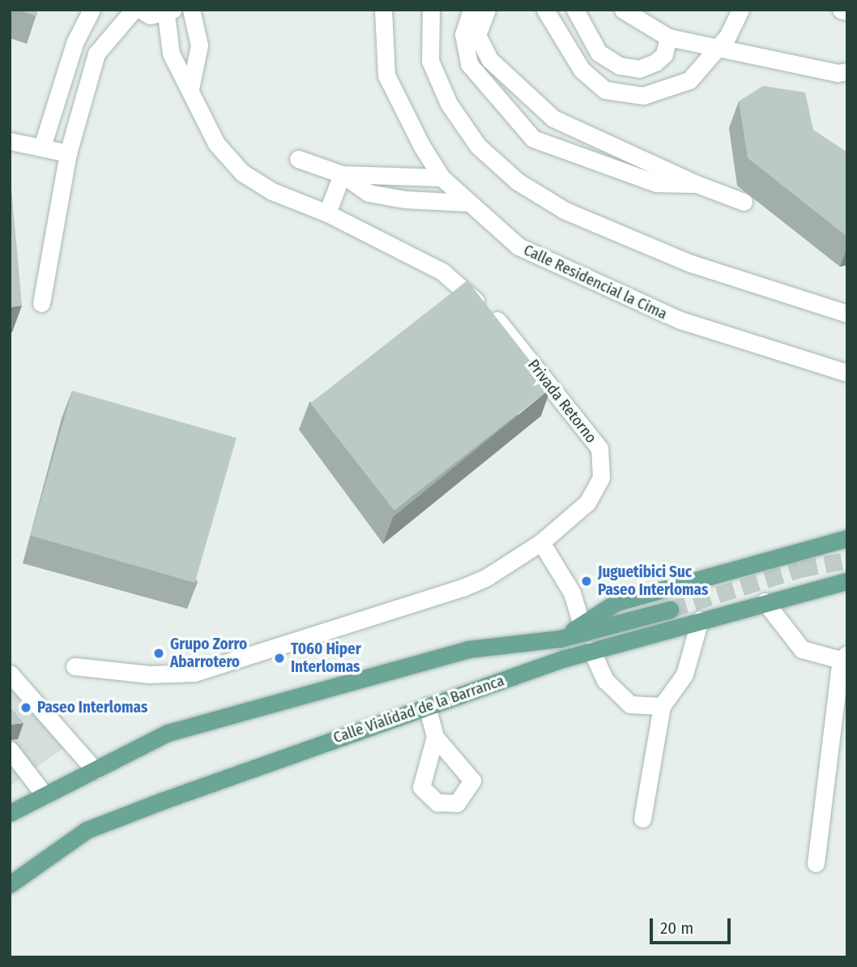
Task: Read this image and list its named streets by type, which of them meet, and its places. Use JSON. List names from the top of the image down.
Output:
{
  "streets": {
    "main road": ["Calle Vialidad de la Barranca"],
    "street": ["Calle Residencial la Cima", "Privada Retorno"]
  },
  "places": [
    "Juguetibici Suc Paseo Interlomas",
    "Grupo Zorro Abarrotero",
    "T060 Hiper Interlomas",
    "Paseo Interlomas"
  ],
  "scale_bar": "20 m"
}
